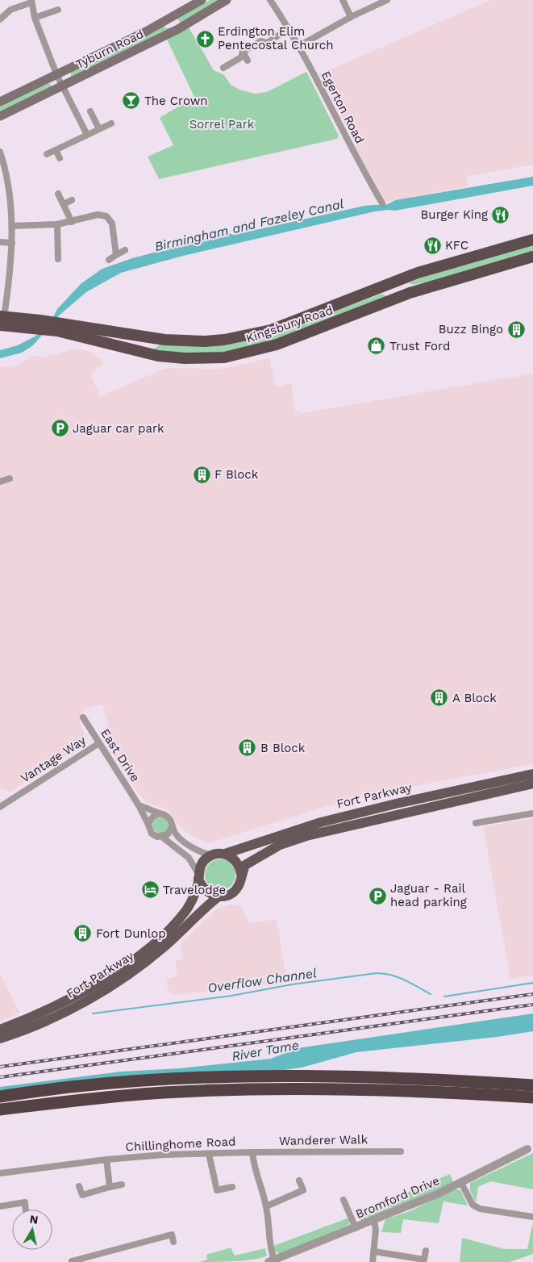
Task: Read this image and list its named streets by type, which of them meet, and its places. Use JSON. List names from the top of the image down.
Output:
{
  "streets": {
    "highway": ["Kingsbury Road"],
    "main road": ["Tyburn Road", "Fort Parkway"],
    "street": [
      "Egerton Road",
      "East Drive",
      "Vantage Way",
      "Wanderer Walk",
      "Chillinghome Road",
      "Bromford Drive"
    ]
  },
  "crossings": [
    ["East Drive", "Vantage Way"],
    ["Wanderer Walk", "Chillinghome Road"],
    ["Chillinghome Road", "Bromford Drive"]
  ],
  "water": ["Birmingham and Fazeley Canal", "Overflow Channel", "River Tame"],
  "parks": ["Sorrel Park"],
  "places": {
    "church": ["Erdington Elim Pentecostal Church"],
    "bar": ["The Crown"],
    "restaurant": ["Burger King", "KFC"],
    "building": [
      "Buzz Bingo",
      "F Block",
      "A Block",
      "B Block",
      "Fort Dunlop"
    ],
    "shop": ["Trust Ford"],
    "parking": ["Jaguar car park", "Jaguar - Rail head parking"],
    "hotel": ["Travelodge"]
  },
  "north": "top"
}
